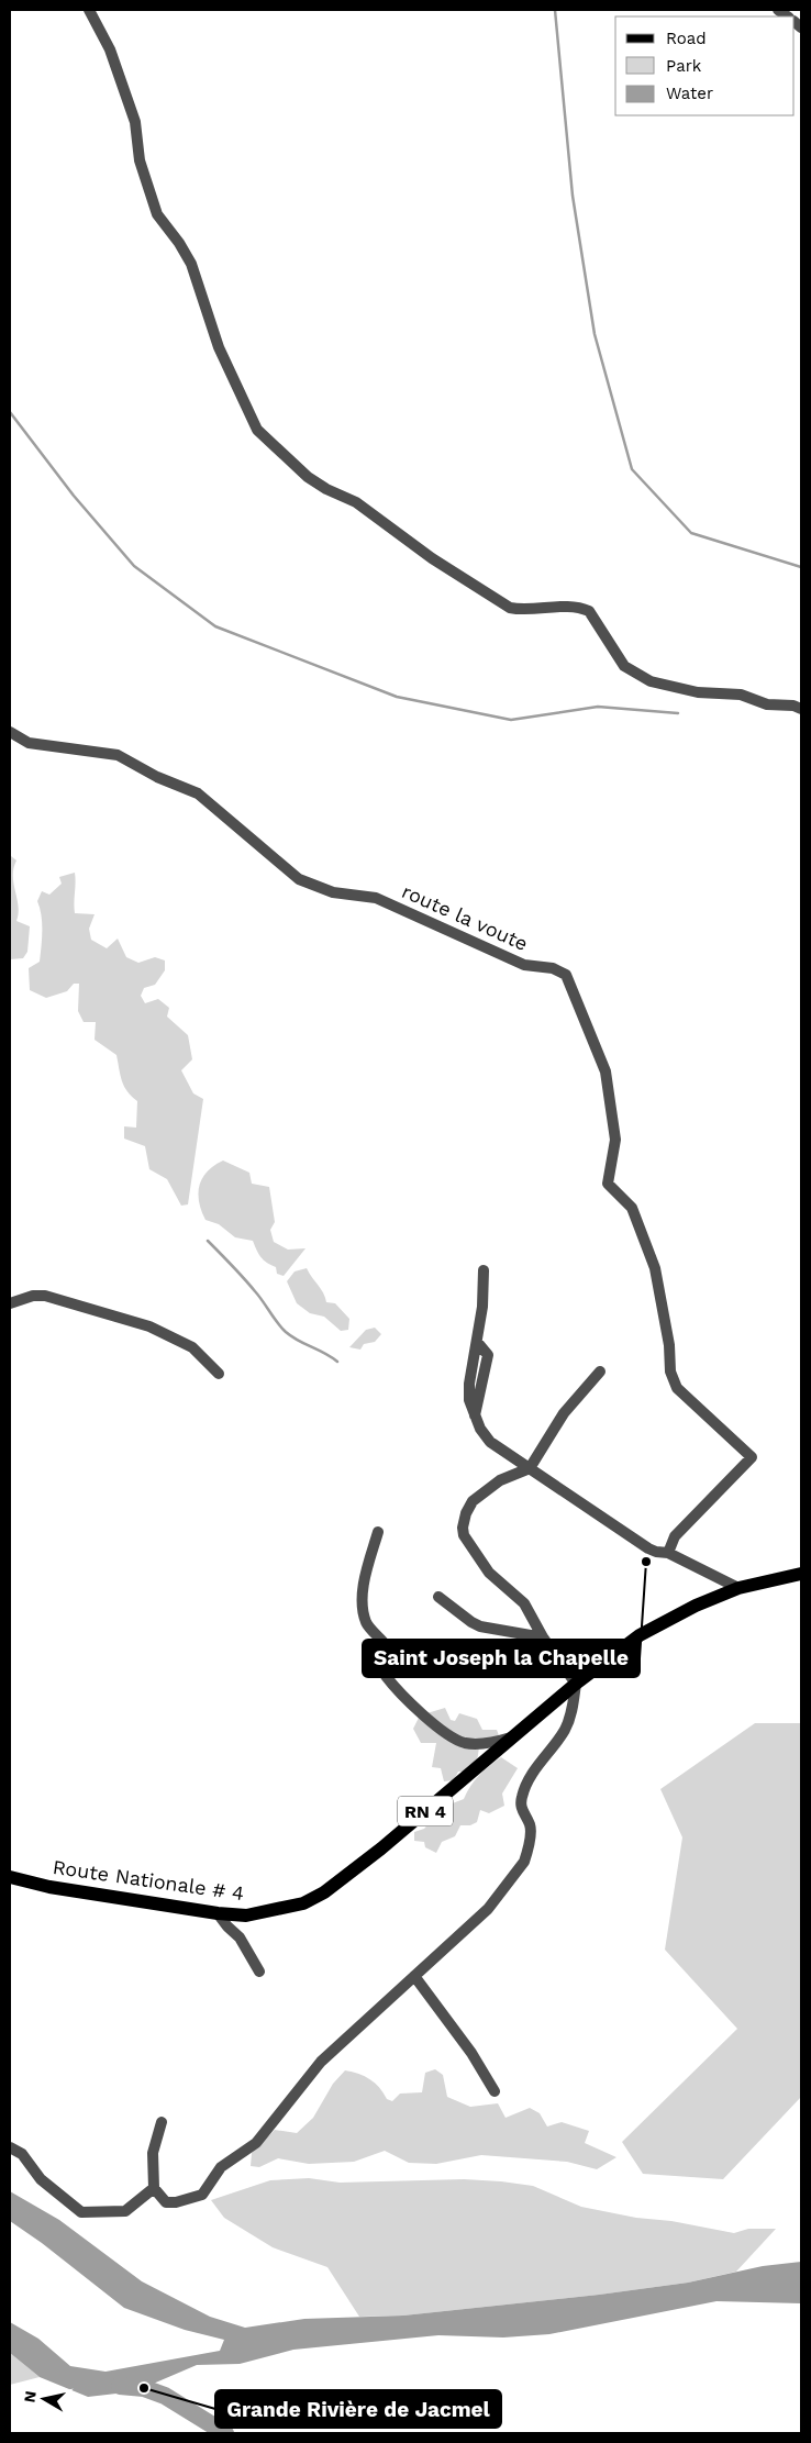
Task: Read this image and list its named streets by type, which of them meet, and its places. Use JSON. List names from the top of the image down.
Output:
{
  "streets": {
    "main road": ["RN 4", "Route Nationale # 4"],
    "street": ["route la voute"]
  },
  "places": ["Saint Joseph la Chapelle", "Grande Rivière de Jacmel"],
  "legend": ["Road", "Park", "Water"],
  "north": "left"
}
